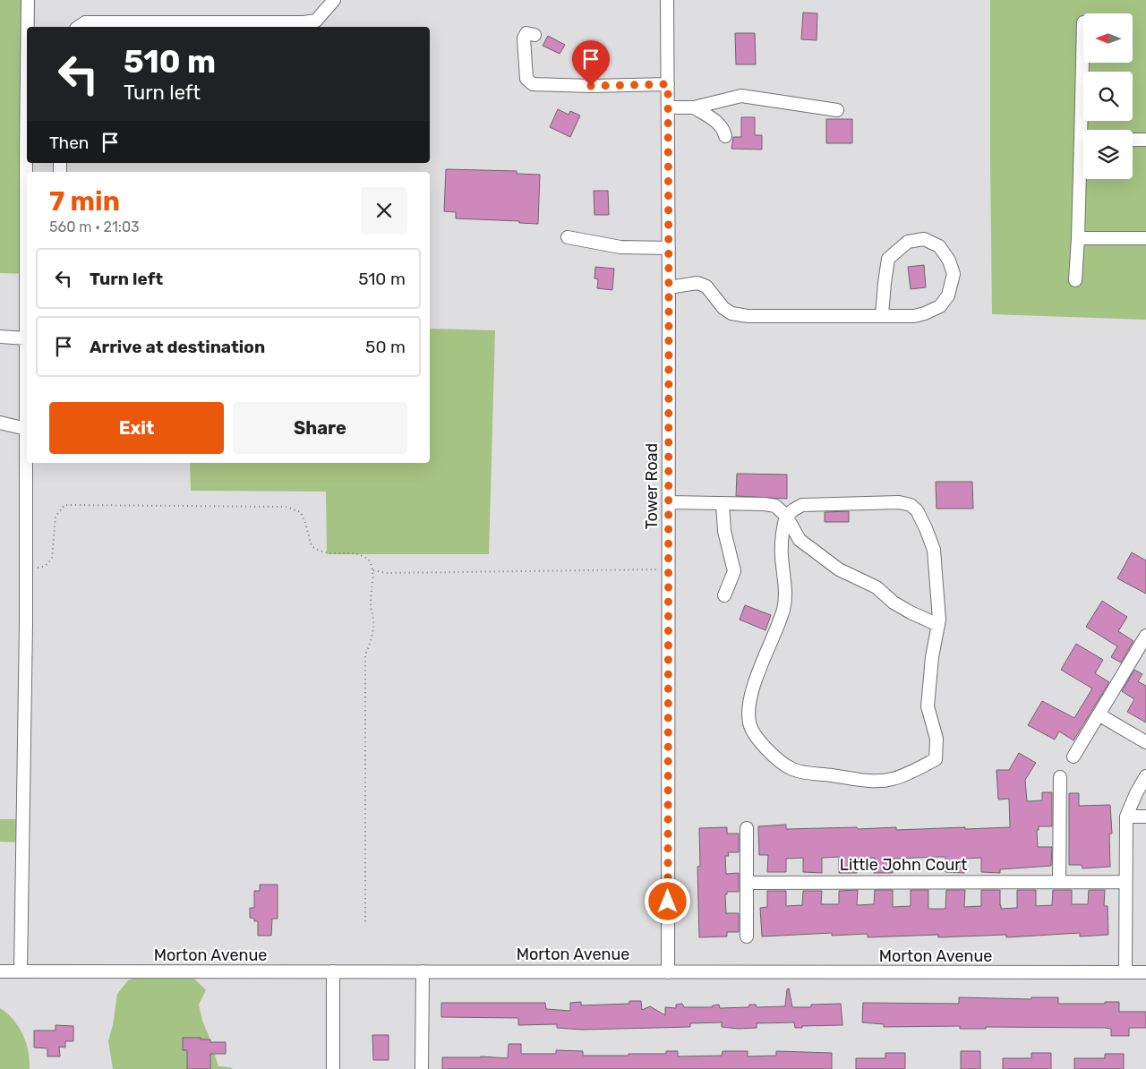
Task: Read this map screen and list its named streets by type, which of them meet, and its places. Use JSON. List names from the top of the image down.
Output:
{
  "streets": {
    "street": ["Tower Road", "Little John Court", "Morton Avenue"]
  },
  "crossings": [
    ["Tower Road", "Morton Avenue"]
  ],
  "north": "left",
  "page": {
    "turn": ["510 m", "Turn left"],
    "then": "Then",
    "heading": ["7 min", "560 m · 21:03"],
    "list": [
      {
        "name": "Turn left",
        "value": "510 m"
      },
      {
        "name": "Arrive at destination",
        "value": "50 m"
      }
    ],
    "buttons": ["Exit", "Share"]
  }
}
